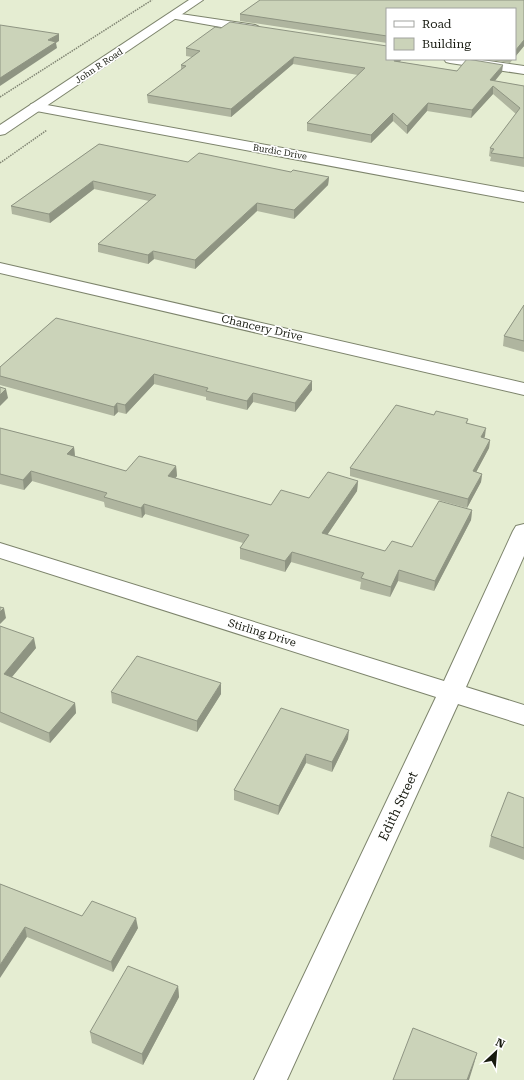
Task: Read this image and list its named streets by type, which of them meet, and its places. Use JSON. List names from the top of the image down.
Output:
{
  "streets": {
    "street": [
      "John R Road",
      "Burdic Drive",
      "Chancery Drive",
      "Stirling Drive",
      "Edith Street"
    ]
  },
  "crossings": [
    ["John R Road", "Burdic Drive"],
    ["Stirling Drive", "Edith Street"]
  ],
  "legend": ["Road", "Building"],
  "north": "top right"
}
